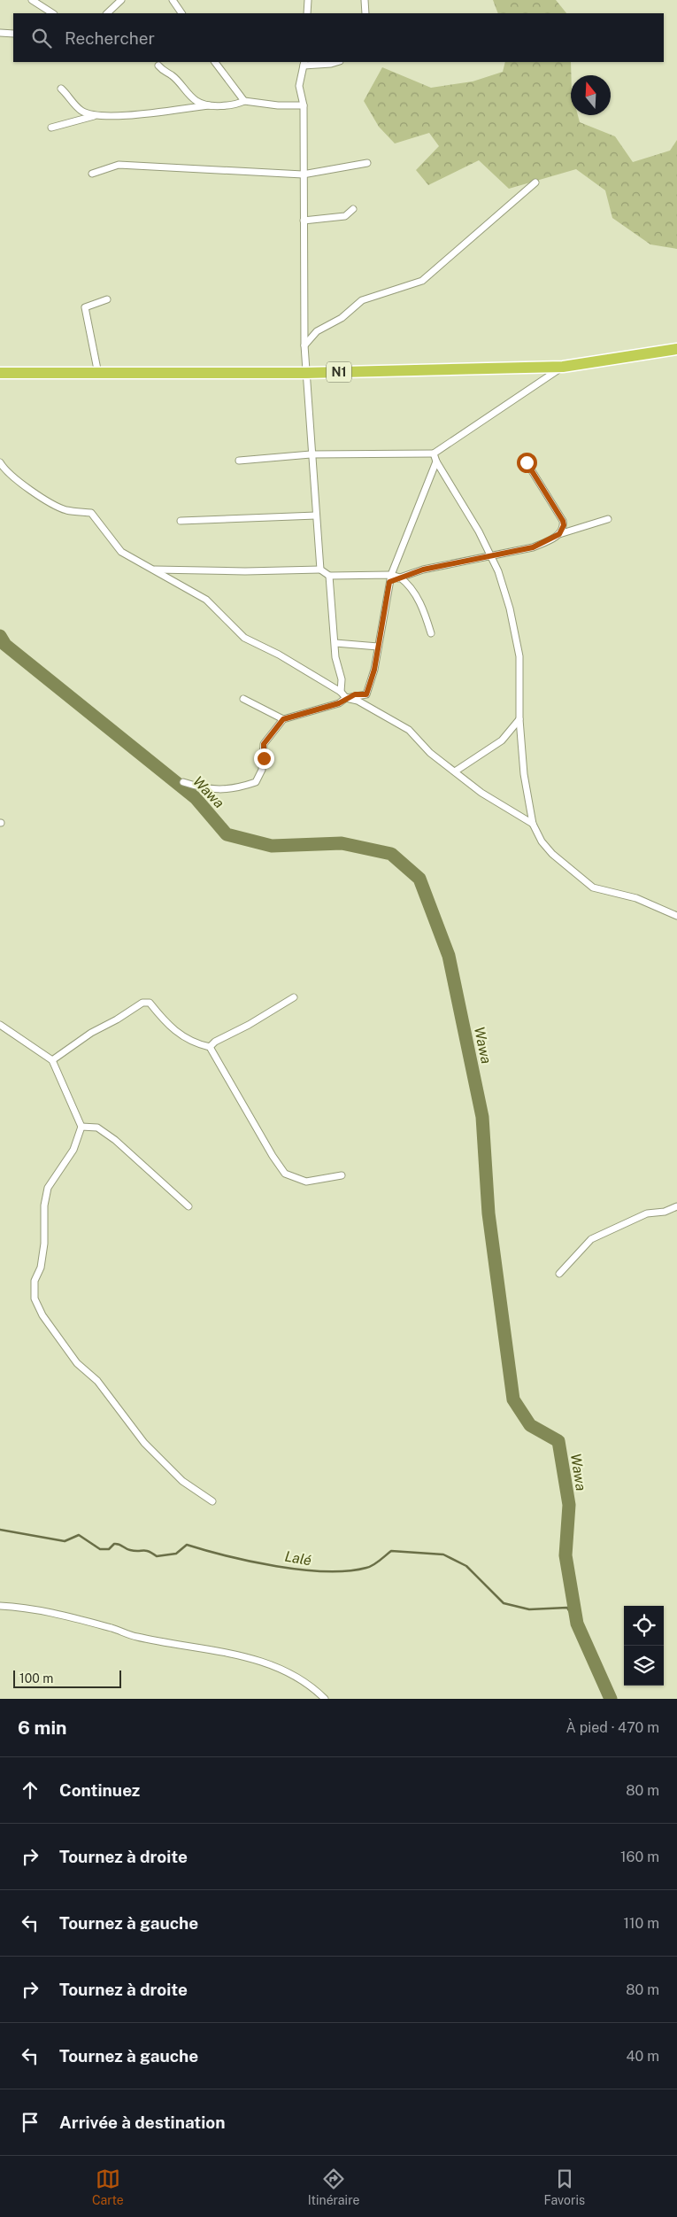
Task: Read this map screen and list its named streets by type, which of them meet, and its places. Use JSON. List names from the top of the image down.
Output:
{
  "streets": {
    "highway": ["N1"]
  },
  "water": ["Wawa", "Lalé"],
  "scale_bar": "100 m",
  "north": "top",
  "page": {
    "search": "Rechercher",
    "scale": "100 m",
    "heading": ["6 min", "À pied · 470 m"],
    "list": [
      ["Continuez", "80 m"],
      ["Tournez à droite", "160 m"],
      ["Tournez à gauche", "110 m"],
      ["Tournez à droite", "80 m"],
      ["Tournez à gauche", "40 m"],
      "Arrivée à destination"
    ],
    "nav": ["Carte", "Itinéraire", "Favoris"]
  }
}
